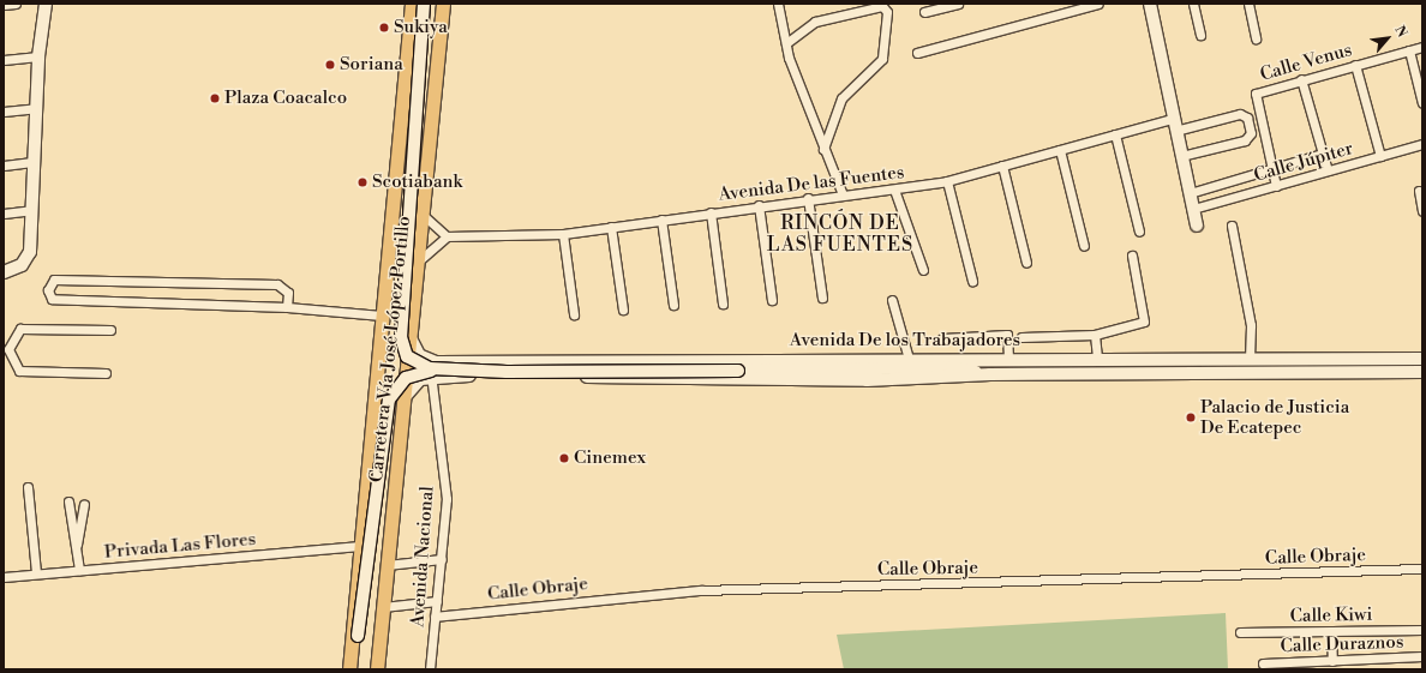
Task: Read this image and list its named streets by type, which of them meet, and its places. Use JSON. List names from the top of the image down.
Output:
{
  "streets": {
    "main road": ["Avenida De los Trabajadores", "Carretera Vía José López Portillo"],
    "street": [
      "Calle Venus",
      "Calle Júpiter",
      "Avenida De las Fuentes",
      "Privada Las Flores",
      "Avenida Nacional",
      "Calle Obraje",
      "Calle Kiwi",
      "Calle Duraznos"
    ]
  },
  "crossings": [
    ["Avenida De los Trabajadores", "Carretera Vía José López Portillo"],
    ["Avenida De los Trabajadores", "Avenida Nacional"],
    ["Carretera Vía José López Portillo", "Privada Las Flores"],
    ["Avenida Nacional", "Calle Obraje"]
  ],
  "districts": ["RINCÓN DE LAS FUENTES"],
  "places": [
    "Sukiya",
    "Soriana",
    "Plaza Coacalco",
    "Scotiabank",
    "Palacio de Justicia De Ecatepec",
    "Cinemex"
  ],
  "north": "top right"
}
